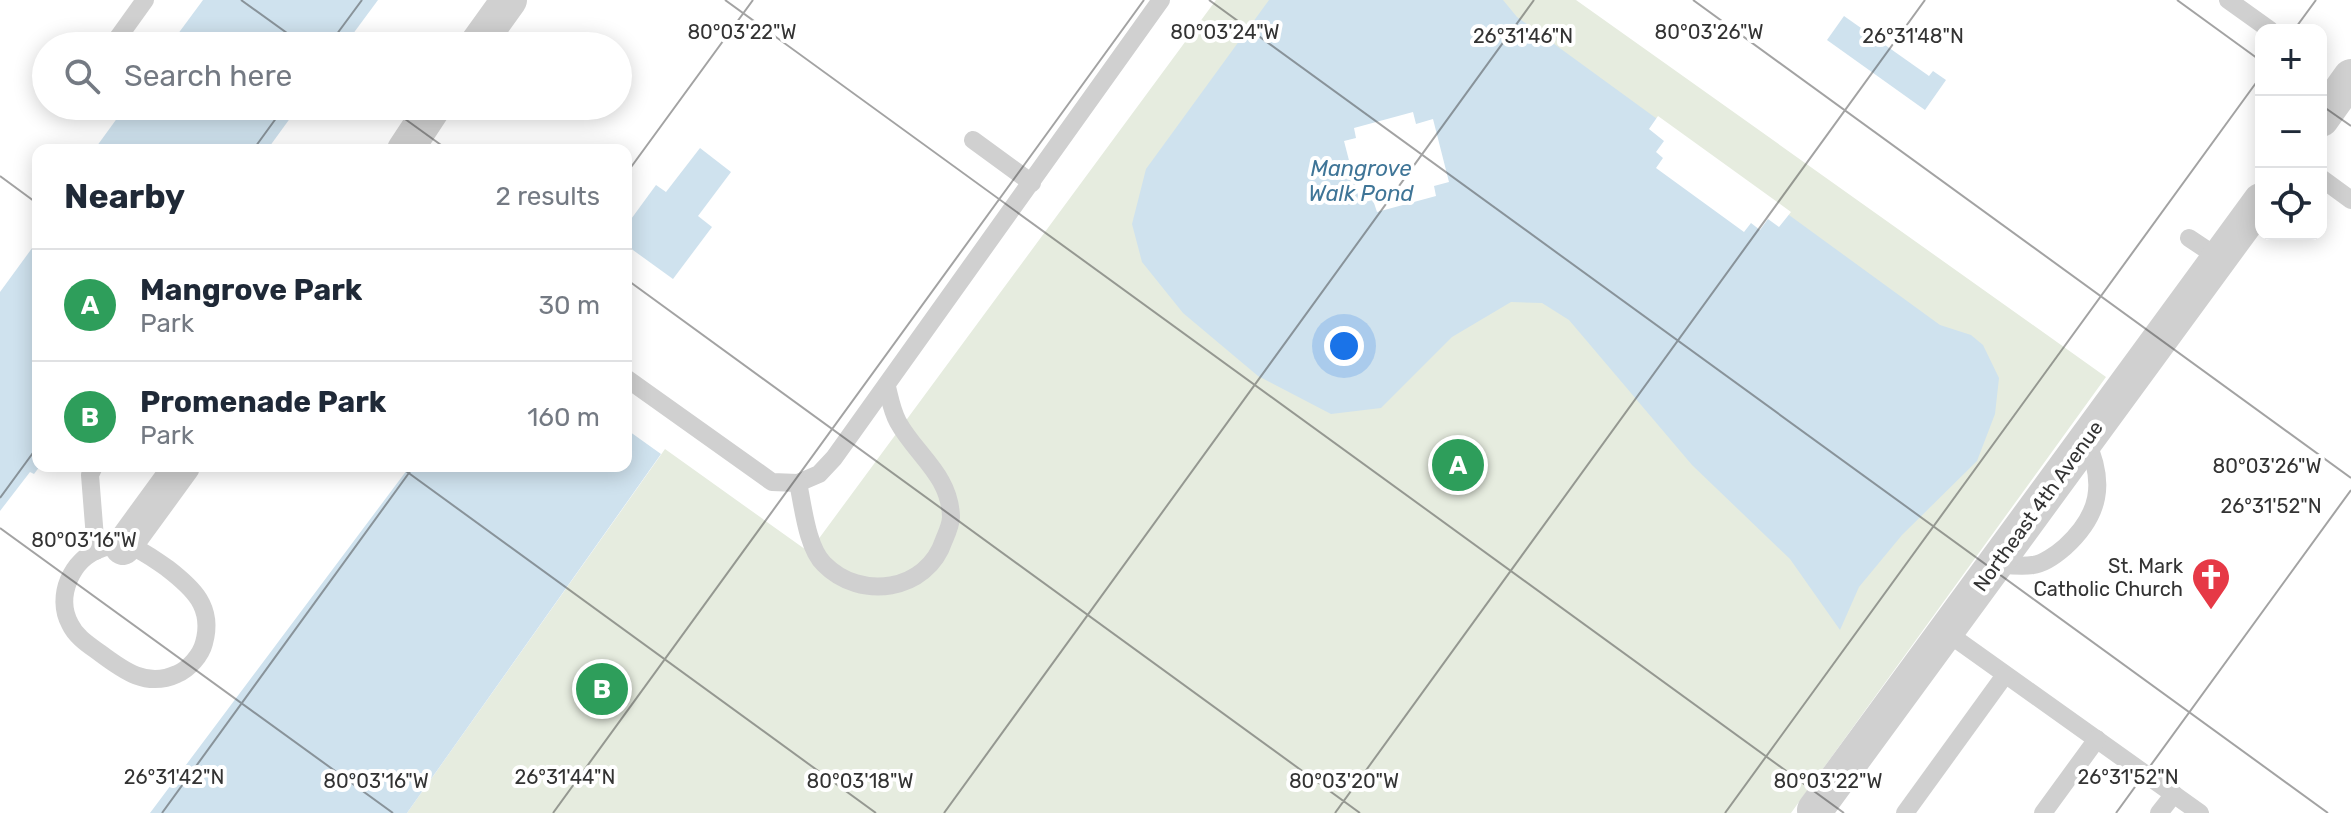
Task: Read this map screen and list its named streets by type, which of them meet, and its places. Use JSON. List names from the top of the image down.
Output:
{
  "streets": {
    "street": ["Northeast 4th Avenue"]
  },
  "water": ["Mangrove Walk Pond"],
  "places": {
    "church": ["St. Mark Catholic Church"]
  },
  "page": {
    "map_buttons": ["+", "−"],
    "search": "Search here",
    "heading": ["Nearby", "2 results"],
    "list": [
      {
        "mark": "A",
        "name": "Mangrove Park",
        "note": "Park",
        "value": "30 m"
      },
      {
        "mark": "B",
        "name": "Promenade Park",
        "note": "Park",
        "value": "160 m"
      }
    ],
    "pins": ["A", "B"]
  },
  "coordinates": [
    "80°03'24\"W",
    "80°03'26\"W",
    "80°03'22\"W",
    "26°31'46\"N",
    "26°31'48\"N",
    "26°31'52\"N",
    "80°03'16\"W",
    "26°31'42\"N",
    "26°31'44\"N",
    "80°03'18\"W",
    "80°03'20\"W"
  ]
}
